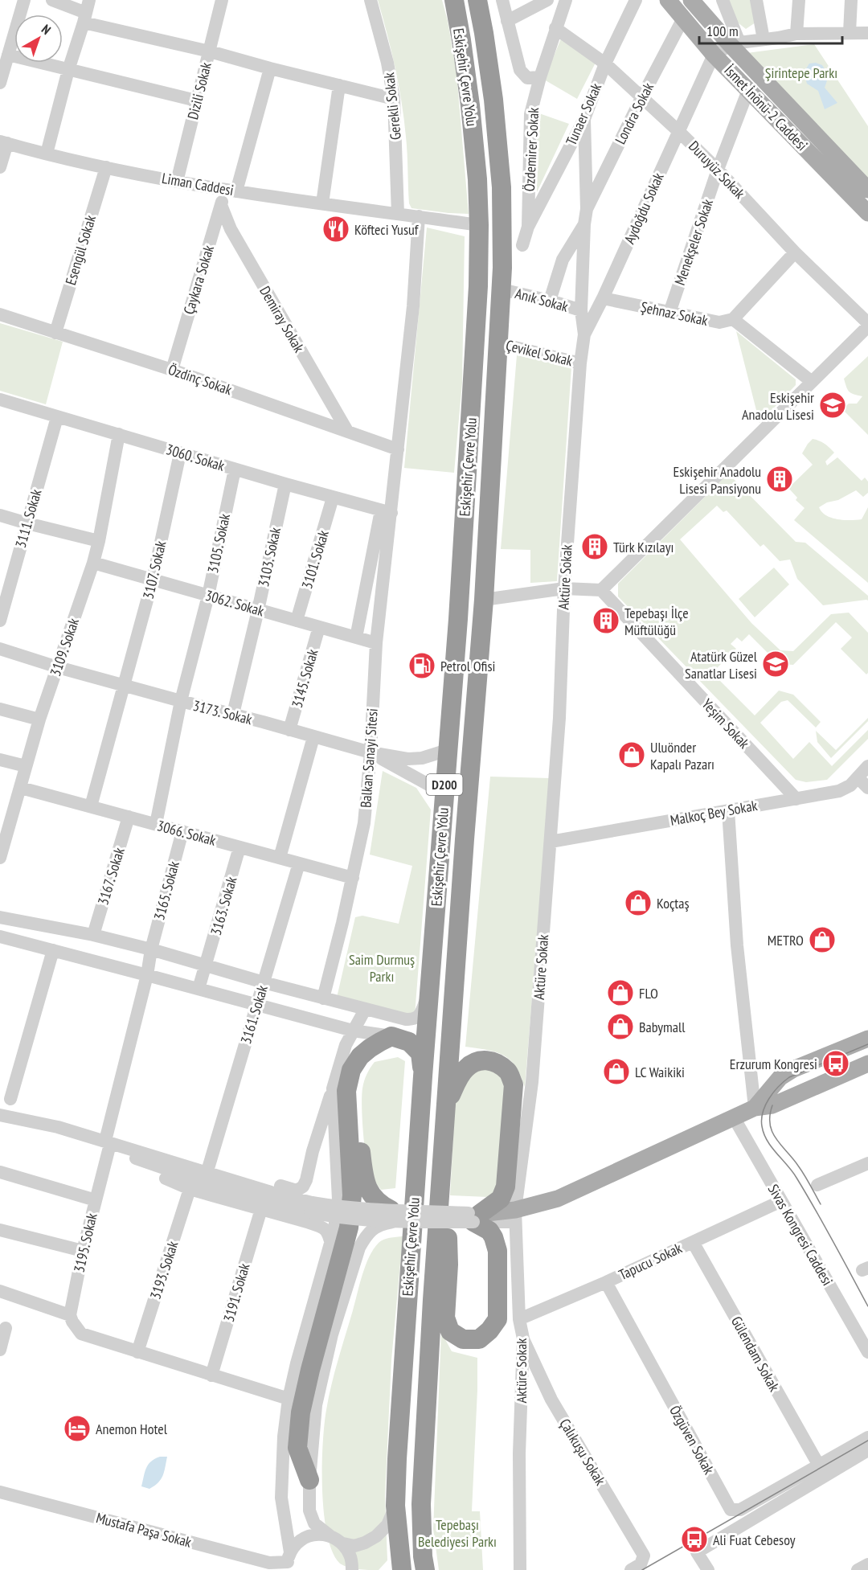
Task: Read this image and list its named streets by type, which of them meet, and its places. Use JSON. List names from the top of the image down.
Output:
{
  "streets": {
    "highway": ["Eskişehir Çevre Yolu", "D200"],
    "main road": ["İsmet İnönü-2 Caddesi"],
    "street": [
      "Dizili Sokak",
      "Gerekli Sokak",
      "Londra Sokak",
      "Tunaer Sokak",
      "Özdemirer Sokak",
      "Duruyüz Sokak",
      "Liman Caddesi",
      "Aydoğdu Sokak",
      "Menekşeler Sokak",
      "Esengül Sokak",
      "Çaykara Sokak",
      "Anık Sokak",
      "Şehnaz Sokak",
      "Demiray Sokak",
      "Çevikel Sokak",
      "Özdinç Sokak",
      "3060. Sokak",
      "3111. Sokak",
      "3105. Sokak",
      "3103. Sokak",
      "3101. Sokak",
      "3107. Sokak",
      "Aktüre Sokak",
      "3062. Sokak",
      "3109. Sokak",
      "3145. Sokak",
      "3173. Sokak",
      "Yeşim Sokak",
      "Balkan Sanayi Sitesi",
      "Malkoç Bey Sokak",
      "3066. Sokak",
      "3167. Sokak",
      "3165. Sokak",
      "3163. Sokak",
      "3161. Sokak",
      "Sivas Kongresi Caddesi",
      "3195. Sokak",
      "Tapucu Sokak",
      "3193. Sokak",
      "3191. Sokak",
      "Gülendam Sokak",
      "Özgüven Sokak",
      "Çalıkuşu Sokak",
      "Mustafa Paşa Sokak"
    ]
  },
  "crossings": [
    ["Eskişehir Çevre Yolu", "Liman Caddesi"],
    ["Eskişehir Çevre Yolu", "Anık Sokak"],
    ["Eskişehir Çevre Yolu", "Çevikel Sokak"],
    ["Eskişehir Çevre Yolu", "3173. Sokak"],
    ["Dizili Sokak", "Liman Caddesi"],
    ["Gerekli Sokak", "Liman Caddesi"],
    ["İsmet İnönü-2 Caddesi", "Londra Sokak"],
    ["İsmet İnönü-2 Caddesi", "Aydoğdu Sokak"],
    ["İsmet İnönü-2 Caddesi", "Menekşeler Sokak"],
    ["Londra Sokak", "Tunaer Sokak"],
    ["Londra Sokak", "Duruyüz Sokak"],
    ["Londra Sokak", "Anık Sokak"],
    ["Tunaer Sokak", "Özdemirer Sokak"],
    ["Tunaer Sokak", "Duruyüz Sokak"],
    ["Özdemirer Sokak", "Duruyüz Sokak"],
    ["Duruyüz Sokak", "Aydoğdu Sokak"],
    ["Duruyüz Sokak", "Menekşeler Sokak"],
    ["Liman Caddesi", "Esengül Sokak"],
    ["Liman Caddesi", "Çaykara Sokak"],
    ["Aydoğdu Sokak", "Şehnaz Sokak"],
    ["Aydoğdu Sokak", "Çevikel Sokak"],
    ["Aydoğdu Sokak", "Aktüre Sokak"],
    ["Menekşeler Sokak", "Şehnaz Sokak"],
    ["Esengül Sokak", "Özdinç Sokak"],
    ["Çaykara Sokak", "Demiray Sokak"],
    ["Çaykara Sokak", "Özdinç Sokak"],
    ["Demiray Sokak", "Özdinç Sokak"],
    ["Çevikel Sokak", "Aktüre Sokak"],
    ["3060. Sokak", "3111. Sokak"],
    ["3060. Sokak", "3105. Sokak"],
    ["3060. Sokak", "3103. Sokak"],
    ["3060. Sokak", "3101. Sokak"],
    ["3060. Sokak", "3107. Sokak"],
    ["3060. Sokak", "3109. Sokak"],
    ["3060. Sokak", "Balkan Sanayi Sitesi"],
    ["3105. Sokak", "3062. Sokak"],
    ["3105. Sokak", "3173. Sokak"],
    ["3105. Sokak", "3066. Sokak"],
    ["3103. Sokak", "3062. Sokak"],
    ["3103. Sokak", "3173. Sokak"],
    ["3101. Sokak", "3062. Sokak"],
    ["3107. Sokak", "3062. Sokak"],
    ["3107. Sokak", "3173. Sokak"],
    ["3107. Sokak", "3066. Sokak"],
    ["Aktüre Sokak", "Malkoç Bey Sokak"],
    ["Aktüre Sokak", "Tapucu Sokak"],
    ["Aktüre Sokak", "Çalıkuşu Sokak"],
    ["3062. Sokak", "3109. Sokak"],
    ["3062. Sokak", "3145. Sokak"],
    ["3062. Sokak", "Balkan Sanayi Sitesi"],
    ["3109. Sokak", "3173. Sokak"],
    ["3109. Sokak", "3066. Sokak"],
    ["3145. Sokak", "3173. Sokak"],
    ["3173. Sokak", "Balkan Sanayi Sitesi"],
    ["Yeşim Sokak", "Malkoç Bey Sokak"],
    ["Balkan Sanayi Sitesi", "3066. Sokak"],
    ["3066. Sokak", "3167. Sokak"],
    ["3066. Sokak", "3165. Sokak"],
    ["3066. Sokak", "3163. Sokak"],
    ["3066. Sokak", "3161. Sokak"],
    ["3165. Sokak", "3195. Sokak"],
    ["Sivas Kongresi Caddesi", "Tapucu Sokak"],
    ["Tapucu Sokak", "Gülendam Sokak"],
    ["Tapucu Sokak", "Özgüven Sokak"],
    ["Gülendam Sokak", "Özgüven Sokak"]
  ],
  "parks": ["Şirintepe Parkı", "Saim Durmuş Parkı", "Tepebaşı Belediyesi Parkı"],
  "places": {
    "restaurant": ["Köfteci Yusuf"],
    "school or university": ["Eskişehir Anadolu Lisesi", "Atatürk Güzel Sanatlar Lisesi"],
    "building": ["Eskişehir Anadolu Lisesi Pansiyonu", "Türk Kızılayı", "Tepebaşı İlçe Müftülüğü"],
    "fuel station": ["Petrol Ofisi"],
    "shop": [
      "Uluönder Kapalı Pazarı",
      "Koçtaş",
      "METRO",
      "FLO",
      "Babymall",
      "LC Waikiki"
    ],
    "bus stop": ["Erzurum Kongresi", "Ali Fuat Cebesoy"],
    "hotel": ["Anemon Hotel"]
  },
  "scale_bar": "100 m",
  "north": "top right"
}
